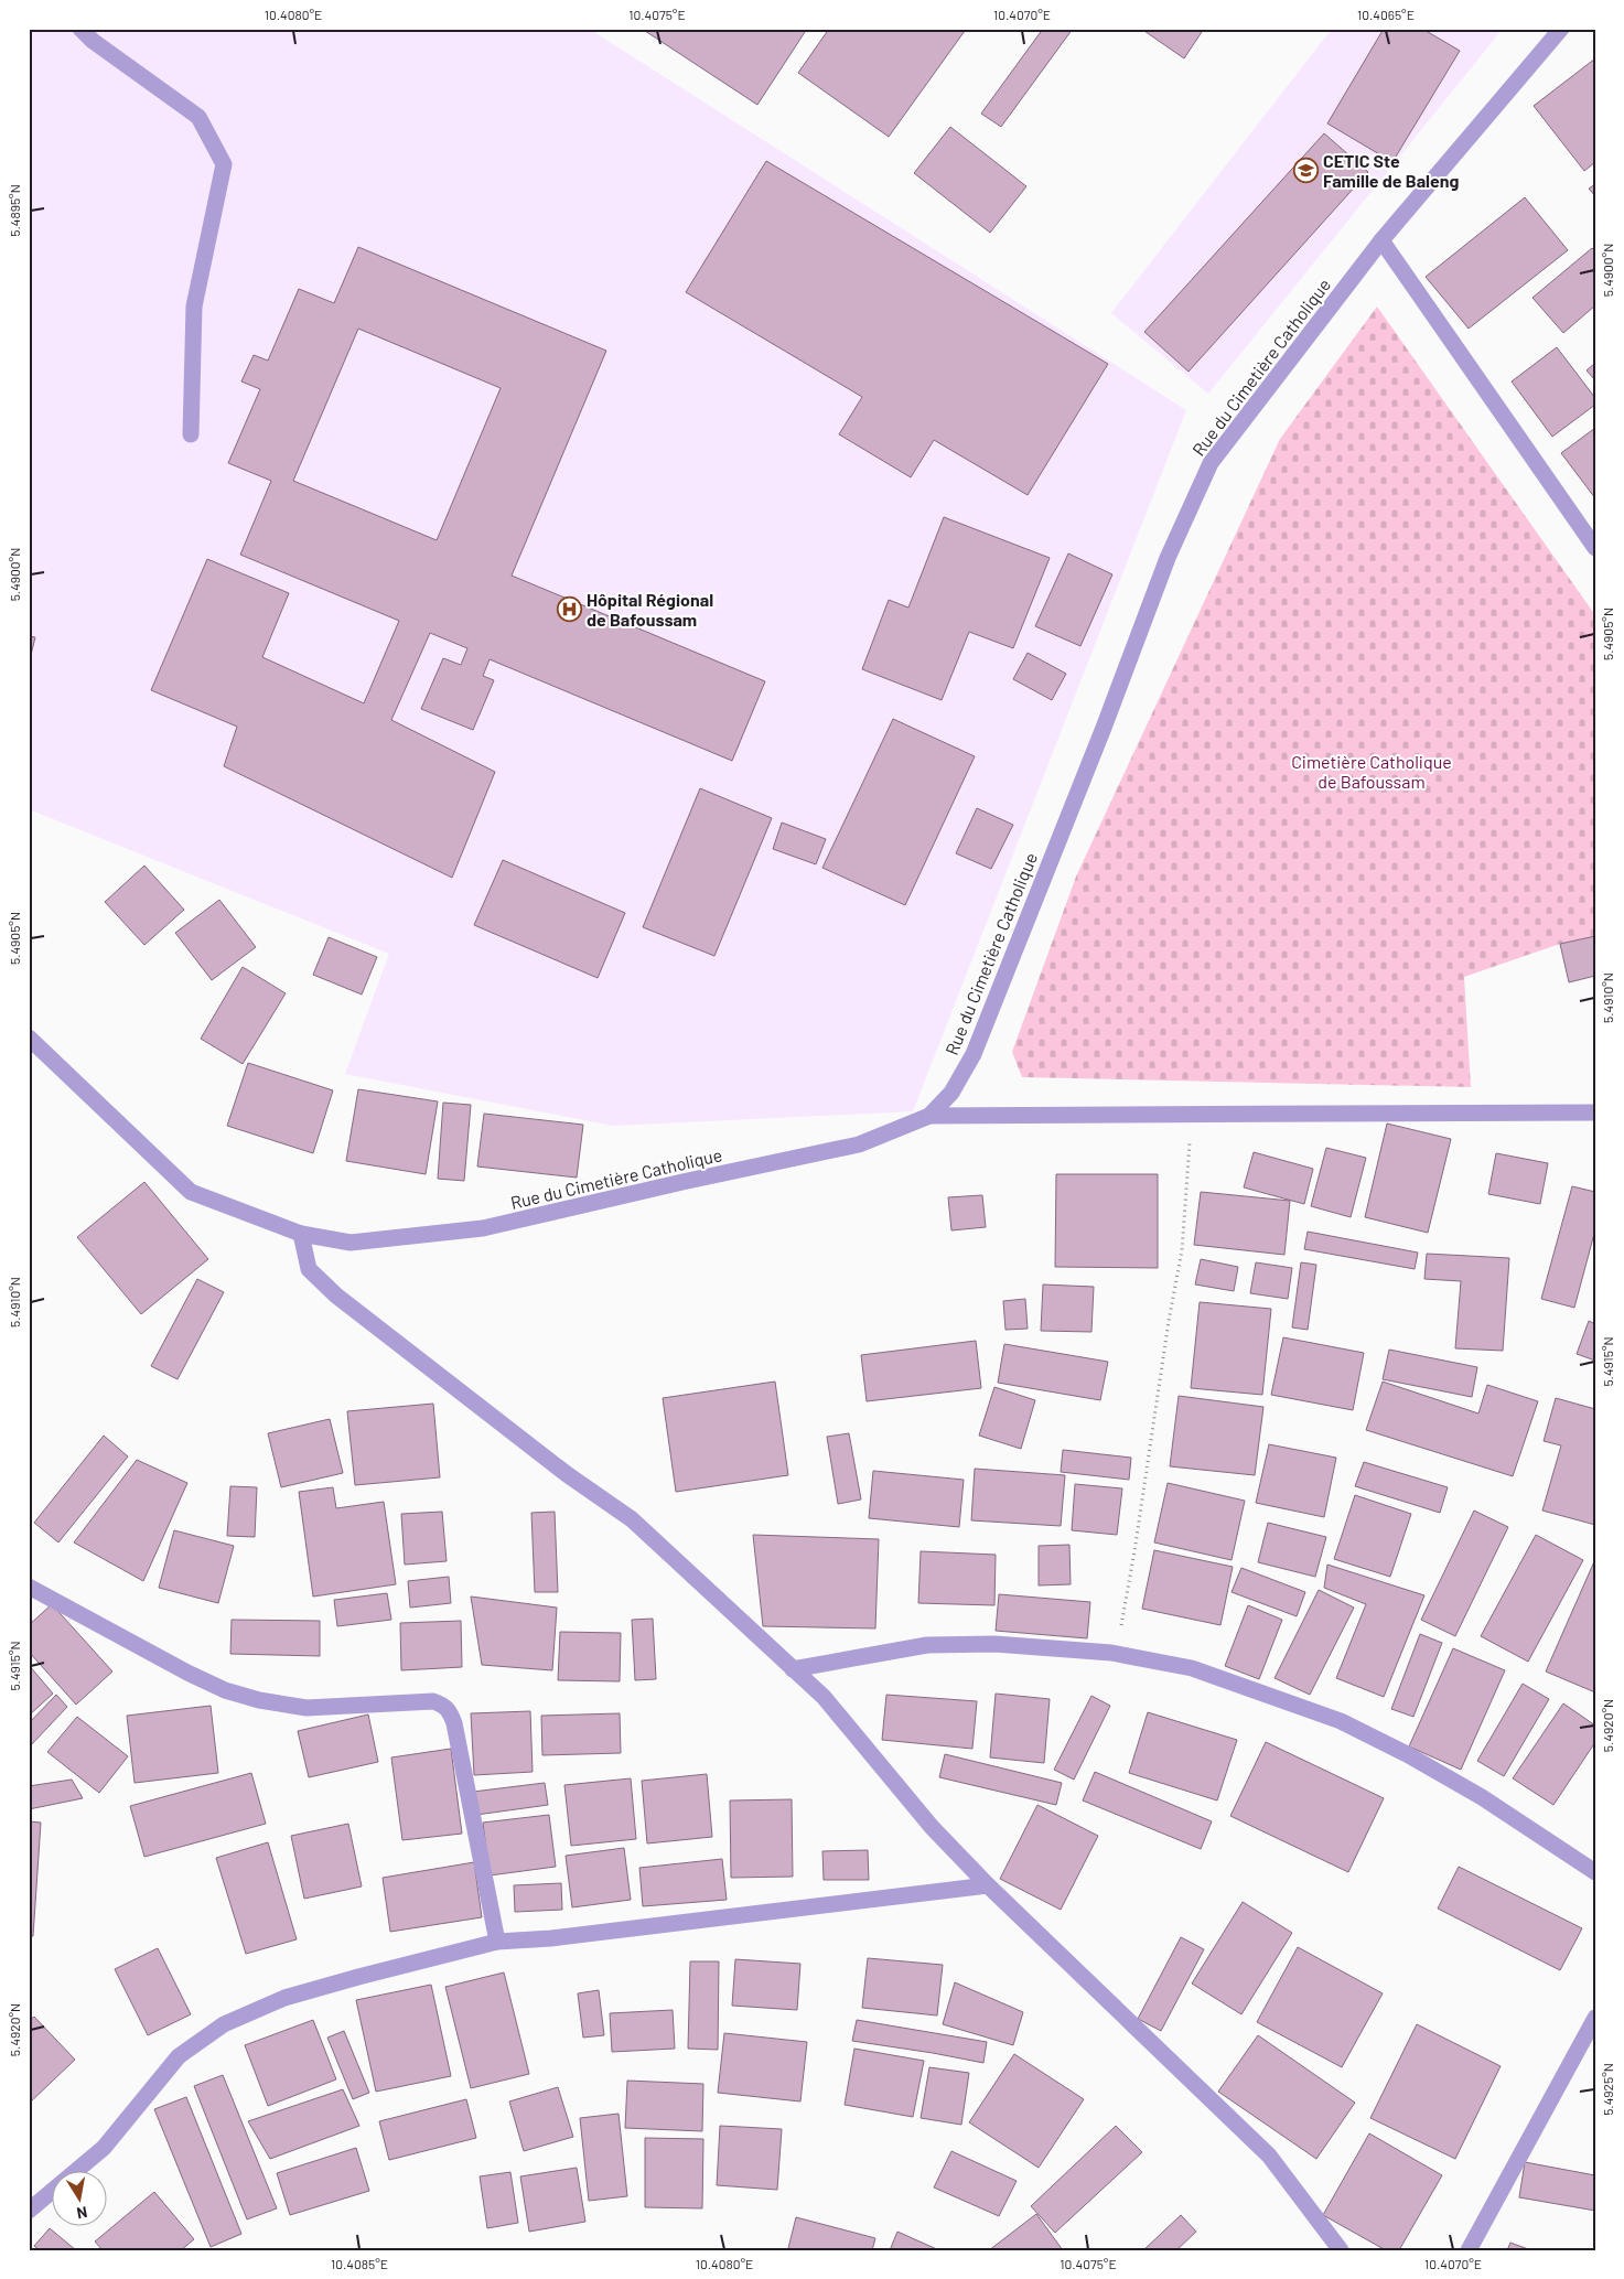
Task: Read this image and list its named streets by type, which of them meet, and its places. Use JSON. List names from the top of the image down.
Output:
{
  "streets": {
    "street": ["Rue du Cimetière Catholique"]
  },
  "parks": ["Cimetière Catholique de Bafoussam"],
  "places": {
    "school or university": ["CETIC Ste Famille de Baleng"],
    "hospital": ["Hôpital Régional de Bafoussam"]
  },
  "north": "bottom",
  "coordinates": [
    "10.4080°E",
    "10.4075°E",
    "10.4070°E",
    "10.4065°E",
    "5.4895°N",
    "5.4900°N",
    "5.4905°N",
    "5.4910°N",
    "5.4915°N",
    "5.4920°N",
    "5.4925°N",
    "10.4085°E"
  ]
}
